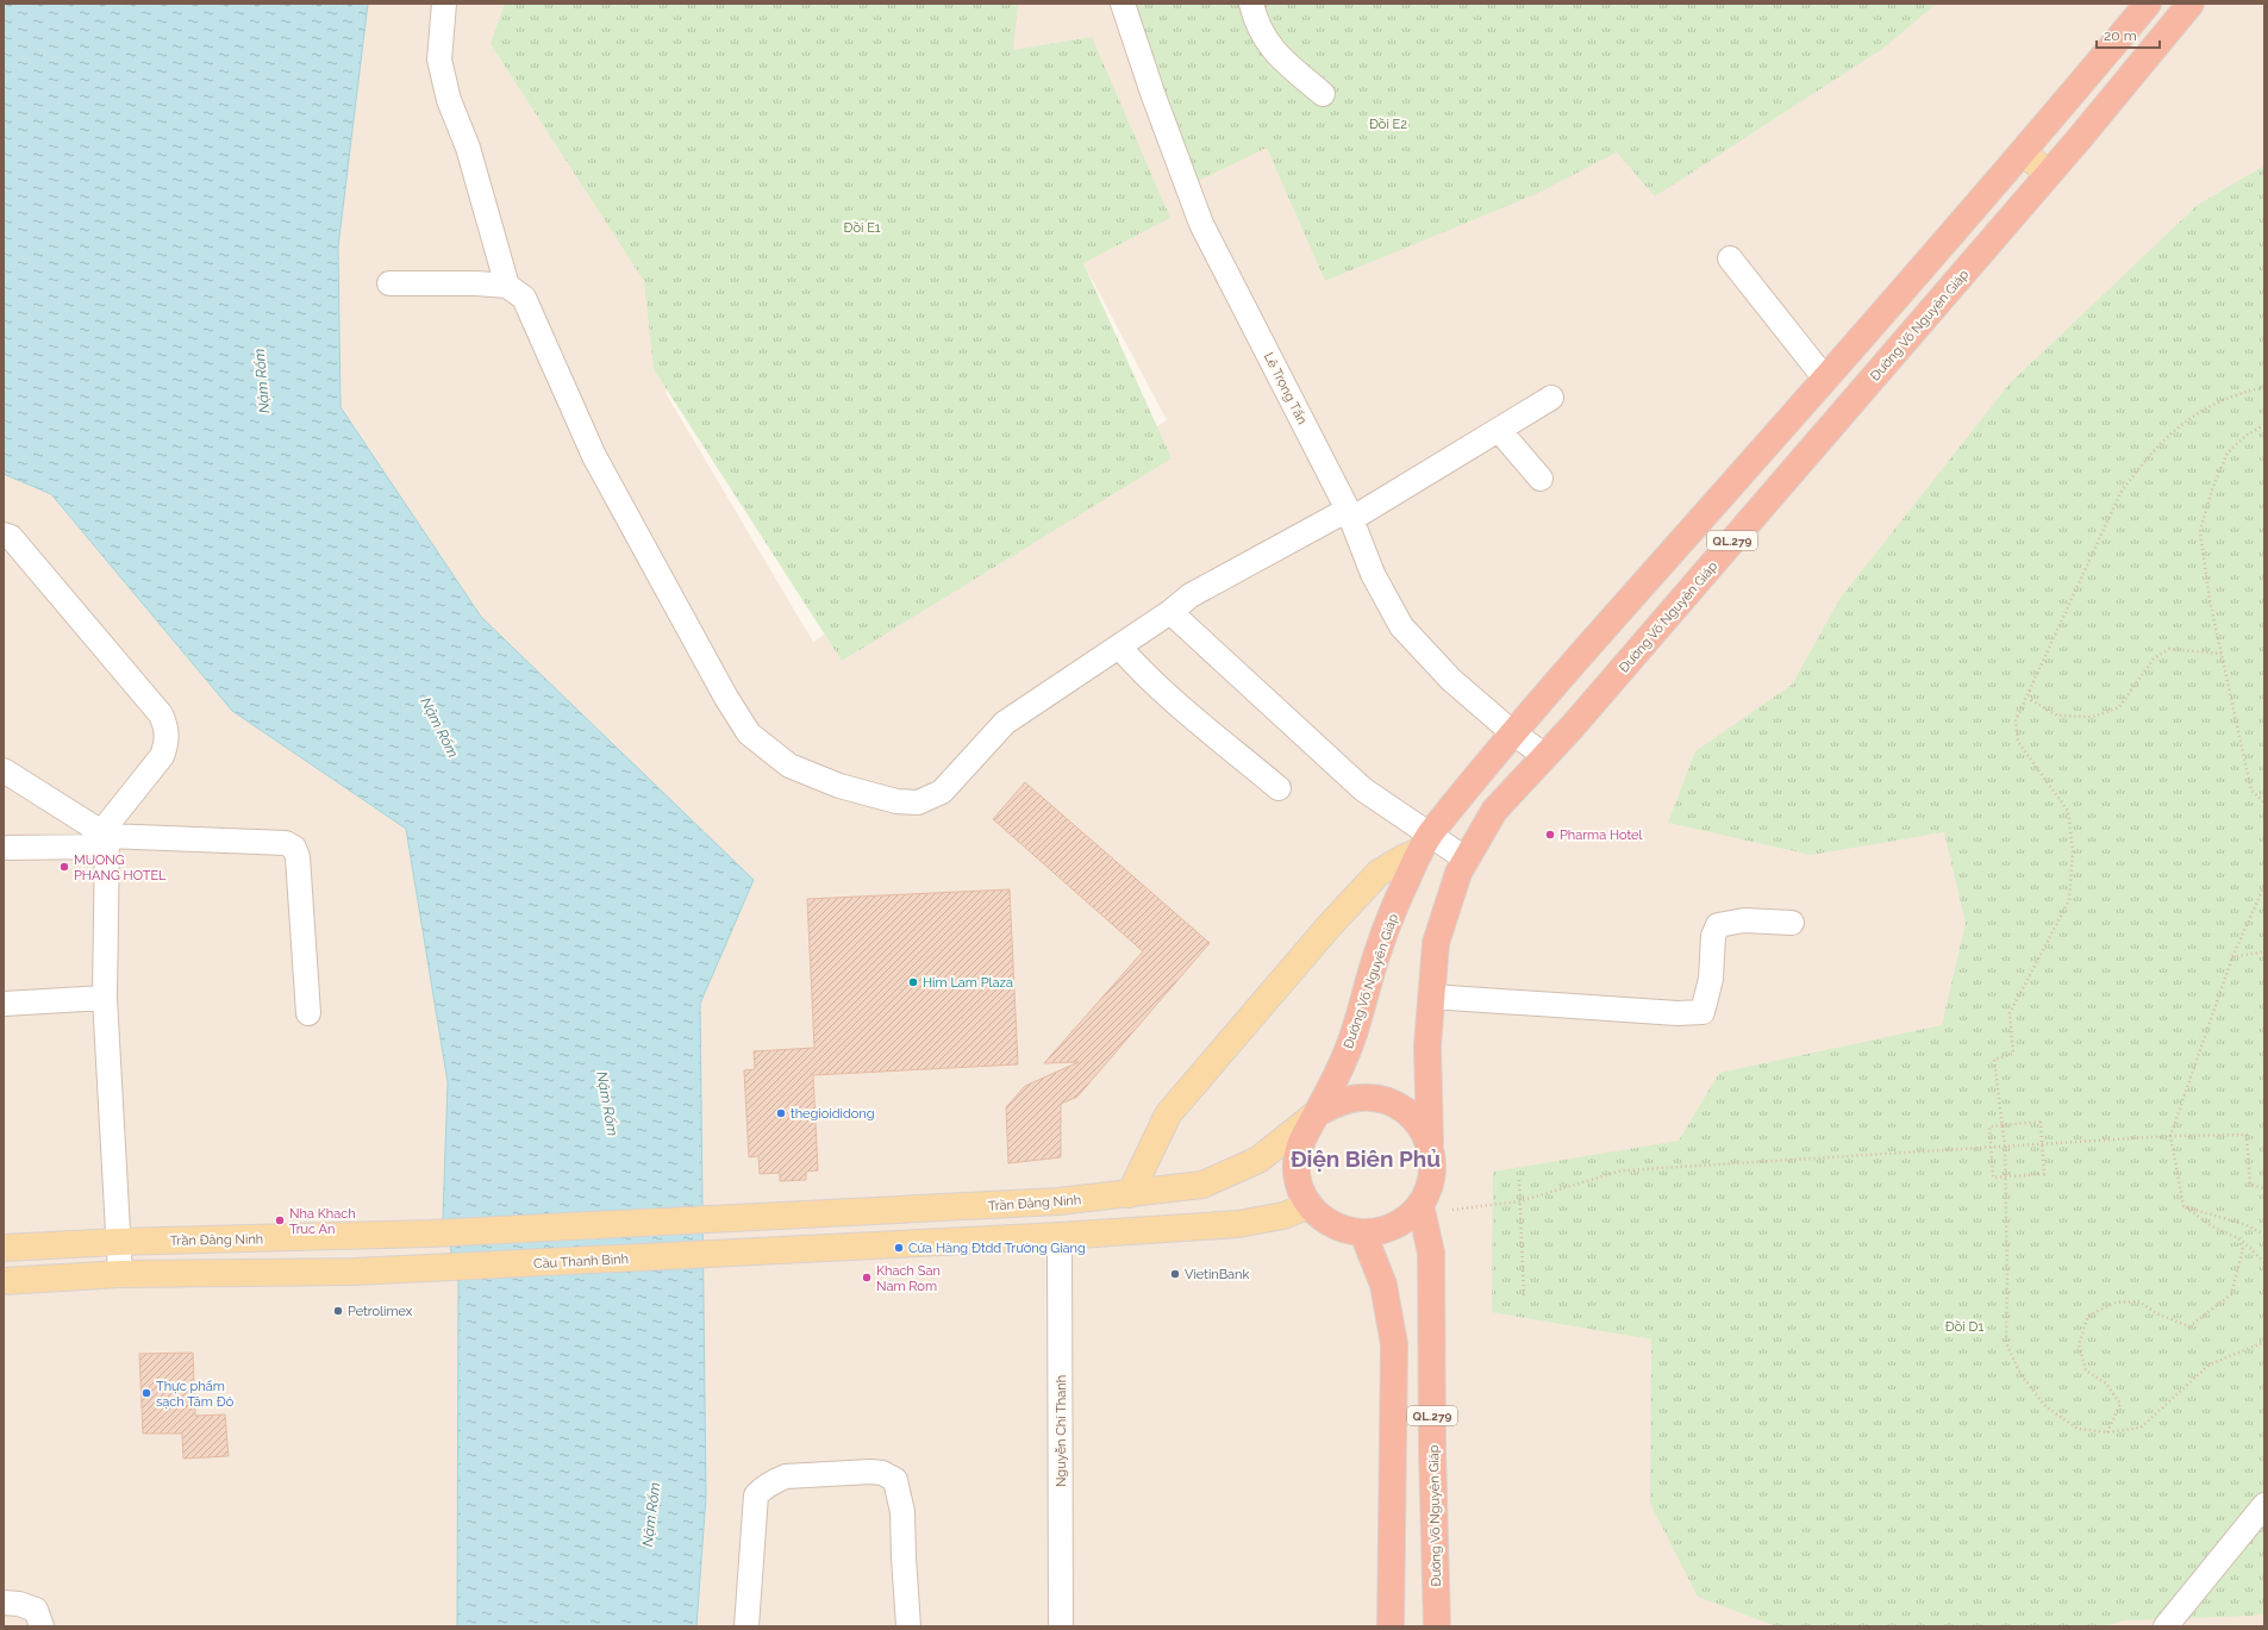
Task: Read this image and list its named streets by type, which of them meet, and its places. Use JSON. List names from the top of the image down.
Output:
{
  "streets": {
    "highway": ["Đường Võ Nguyên Giáp", "QL.279"],
    "main road": ["Trần Đăng Ninh", "Cầu Thanh Bình"],
    "street": ["Lê Trọng Tấn", "Nguyễn Chí Thanh"]
  },
  "crossings": [
    ["Đường Võ Nguyên Giáp", "Lê Trọng Tấn"],
    ["Đường Võ Nguyên Giáp", "QL.279"],
    ["Đường Võ Nguyên Giáp", "Trần Đăng Ninh"],
    ["QL.279", "Trần Đăng Ninh"],
    ["Cầu Thanh Bình", "Nguyễn Chí Thanh"]
  ],
  "districts": ["Điện Biên Phủ"],
  "water": ["Nậm Rốm"],
  "parks": ["Đồi E2", "Đồi E1", "Đồi D1"],
  "places": [
    "Pharma Hotel",
    "MUONG PHANG HOTEL",
    "Him Lam Plaza",
    "thegioididong",
    "Nha Khach Truc An",
    "Cửa Hàng Đtdđ Trường Giang",
    "VietinBank",
    "Khach San Nam Rom",
    "Petrolimex",
    "Thực phẩm sạch Tâm Đỏ"
  ],
  "scale_bar": "20 m"
}
